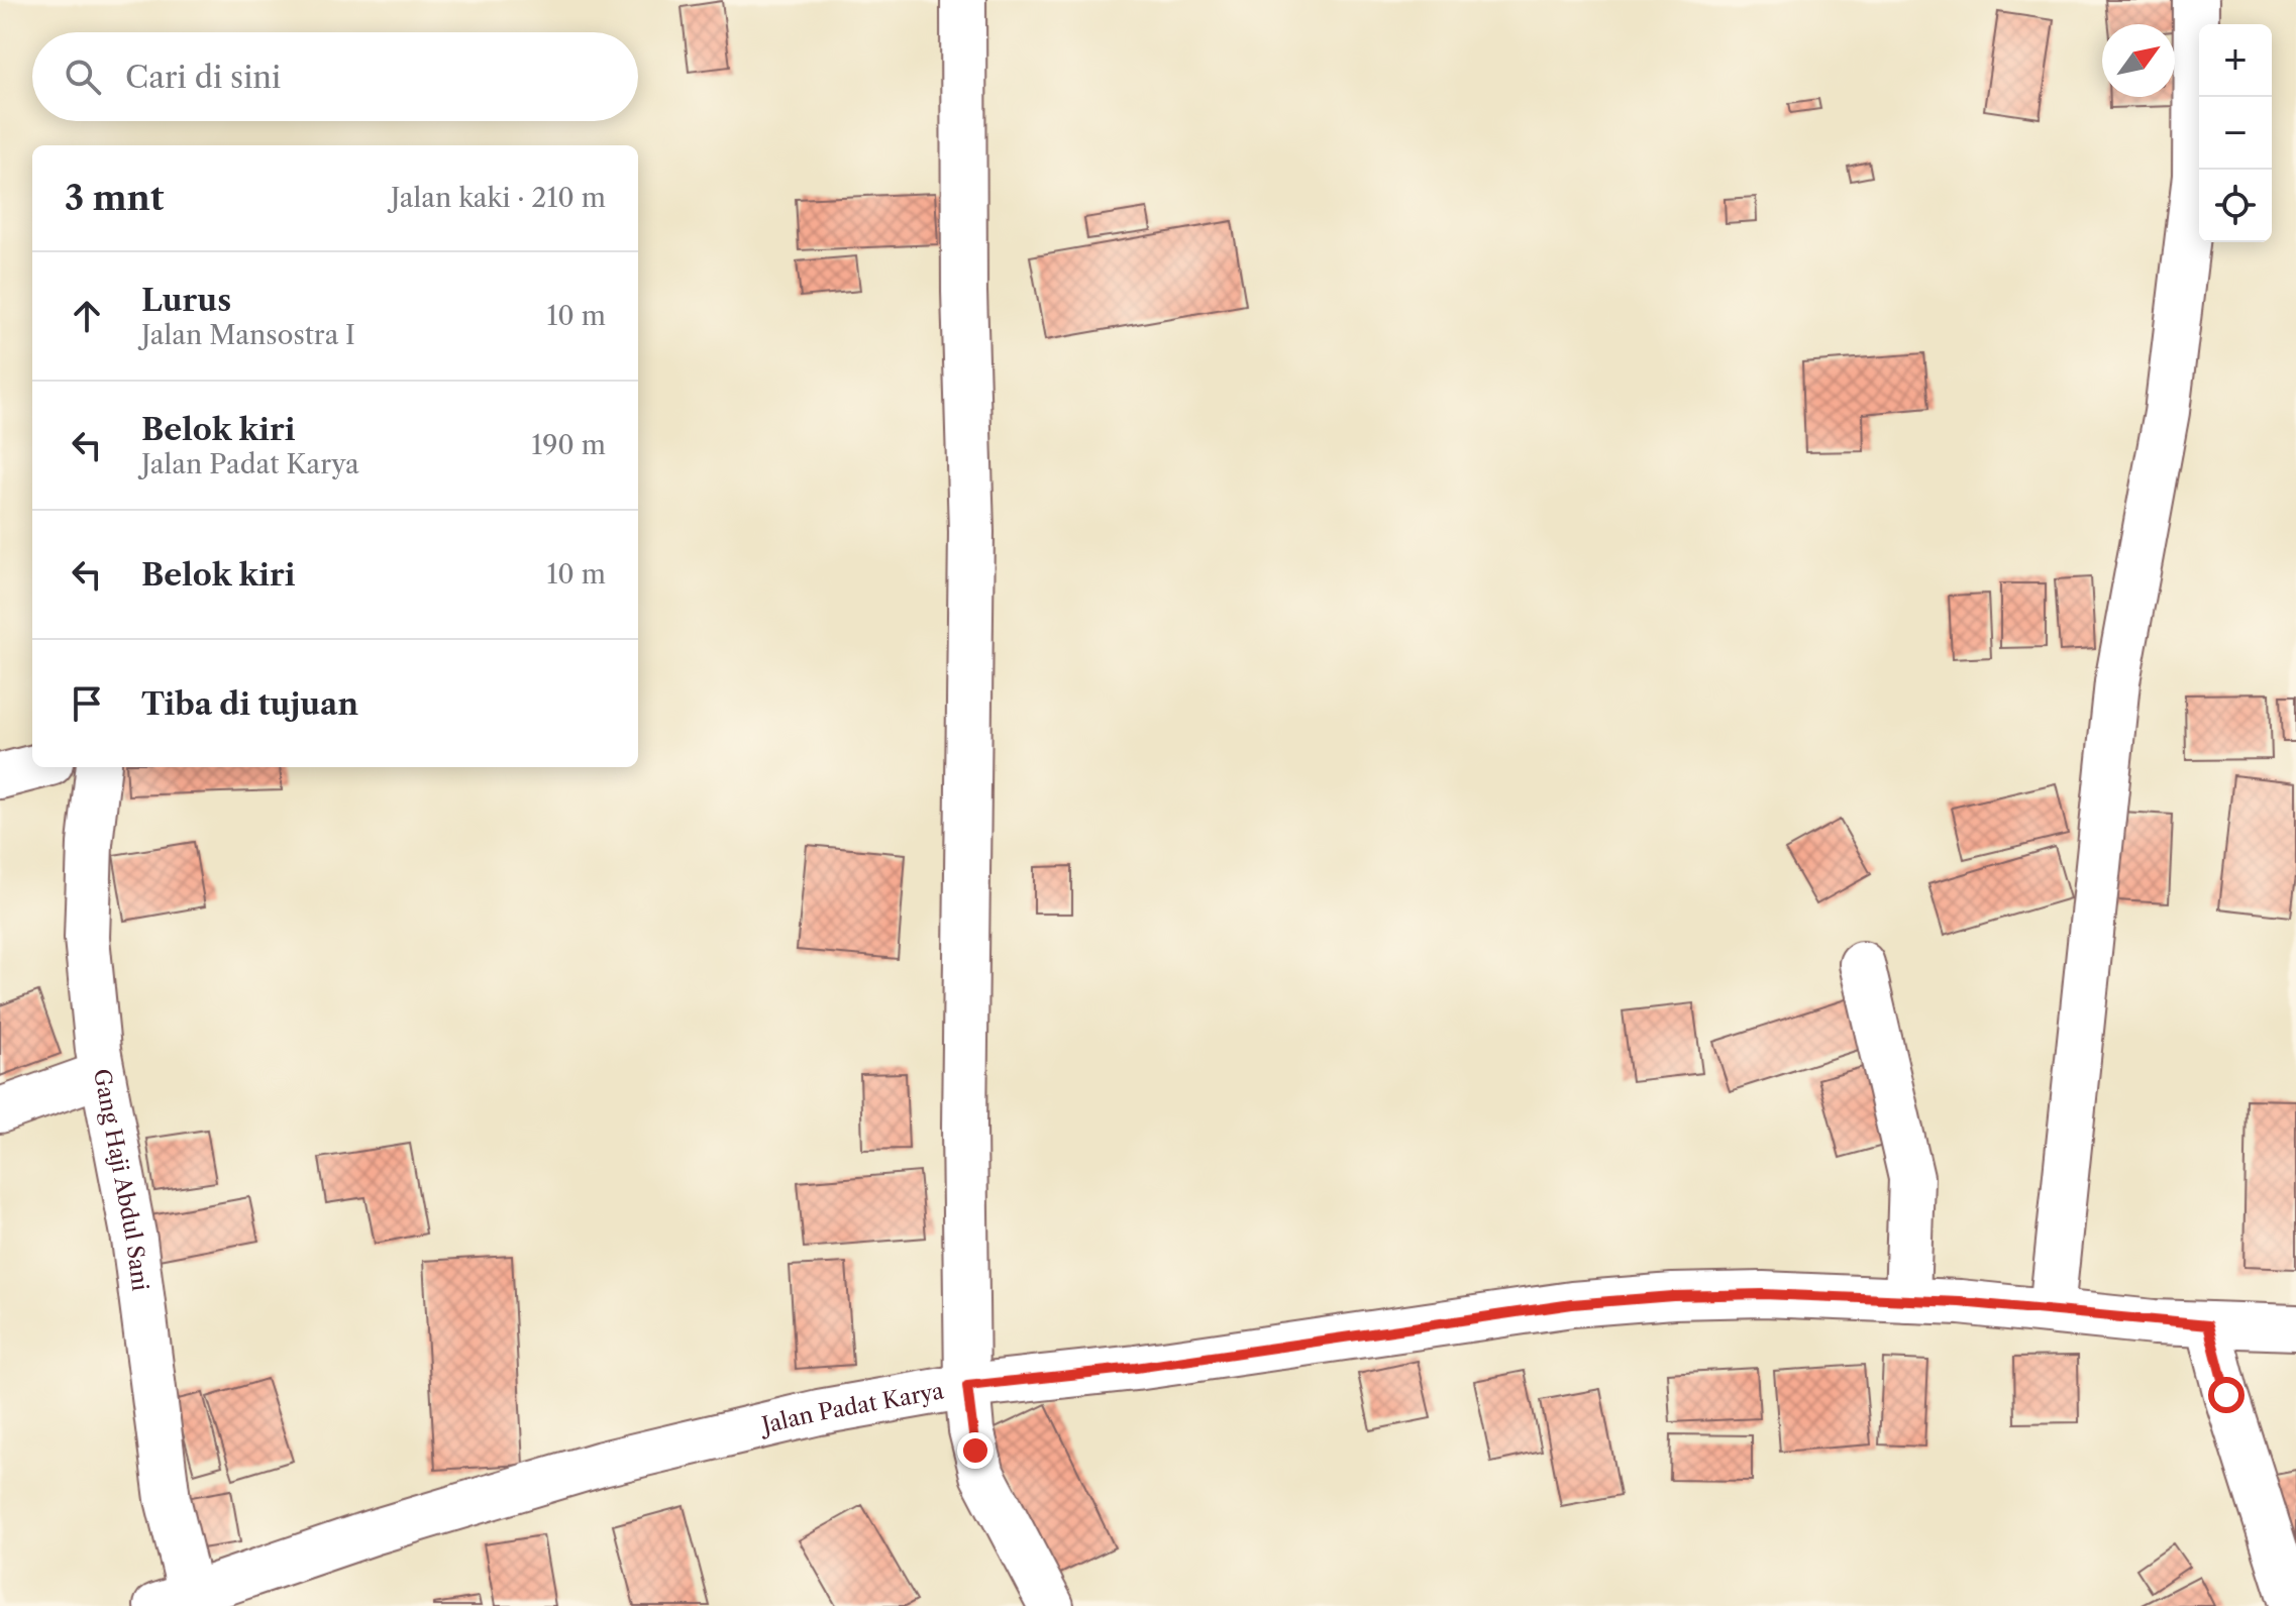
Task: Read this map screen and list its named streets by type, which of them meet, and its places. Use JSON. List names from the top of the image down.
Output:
{
  "streets": {
    "street": ["Gang Haji Abdul Sani", "Jalan Padat Karya"]
  },
  "crossings": [
    ["Gang Haji Abdul Sani", "Jalan Padat Karya"]
  ],
  "north": "top right",
  "page": {
    "map_buttons": ["+", "−"],
    "search": "Cari di sini",
    "heading": ["3 mnt", "Jalan kaki · 210 m"],
    "list": [
      ["Lurus", "Jalan Mansostra I", "10 m"],
      ["Belok kiri", "Jalan Padat Karya", "190 m"],
      ["Belok kiri", "10 m"],
      "Tiba di tujuan"
    ]
  }
}
